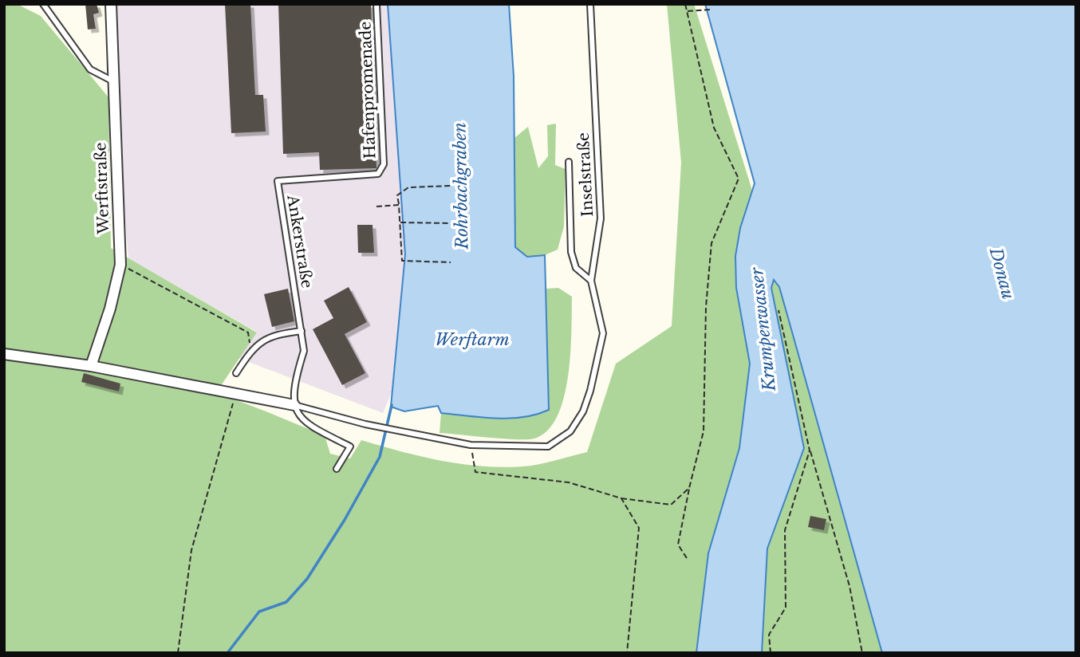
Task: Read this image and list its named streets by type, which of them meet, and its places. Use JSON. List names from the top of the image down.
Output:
{
  "streets": {
    "street": ["Werftstraße"],
    "lane": ["Hafenpromenade", "Inselstraße", "Ankerstraße"]
  },
  "crossings": [
    ["Hafenpromenade", "Ankerstraße"],
    ["Inselstraße", "Ankerstraße"]
  ],
  "water": [
    "Rohrbachgraben",
    "Donau",
    "Krumpenwasser",
    "Werftarm"
  ]
}
